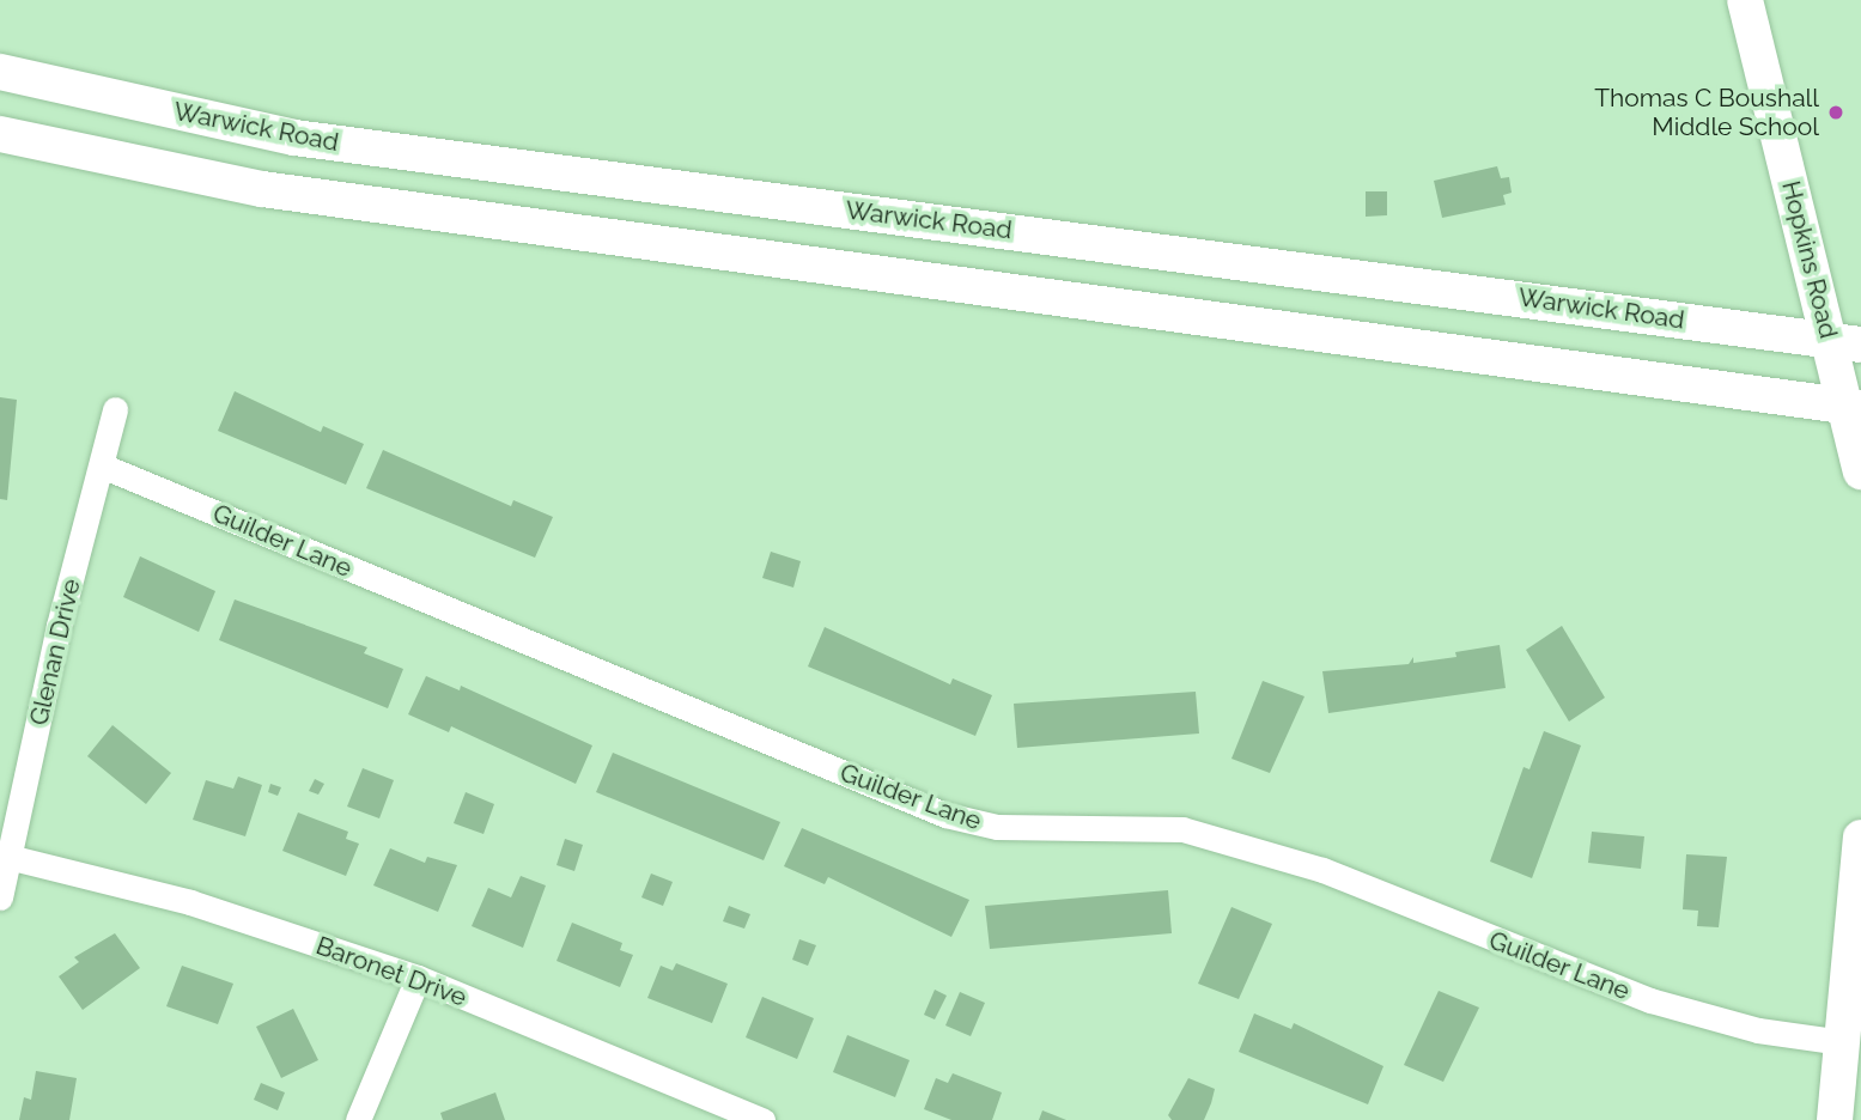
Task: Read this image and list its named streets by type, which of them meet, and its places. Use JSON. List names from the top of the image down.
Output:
{
  "streets": {
    "main road": ["Warwick Road", "Hopkins Road"],
    "street": ["Guilder Lane", "Glenan Drive", "Baronet Drive"]
  },
  "crossings": [
    ["Warwick Road", "Hopkins Road"],
    ["Guilder Lane", "Glenan Drive"],
    ["Glenan Drive", "Baronet Drive"]
  ],
  "places": ["Thomas C Boushall Middle School"]
}
